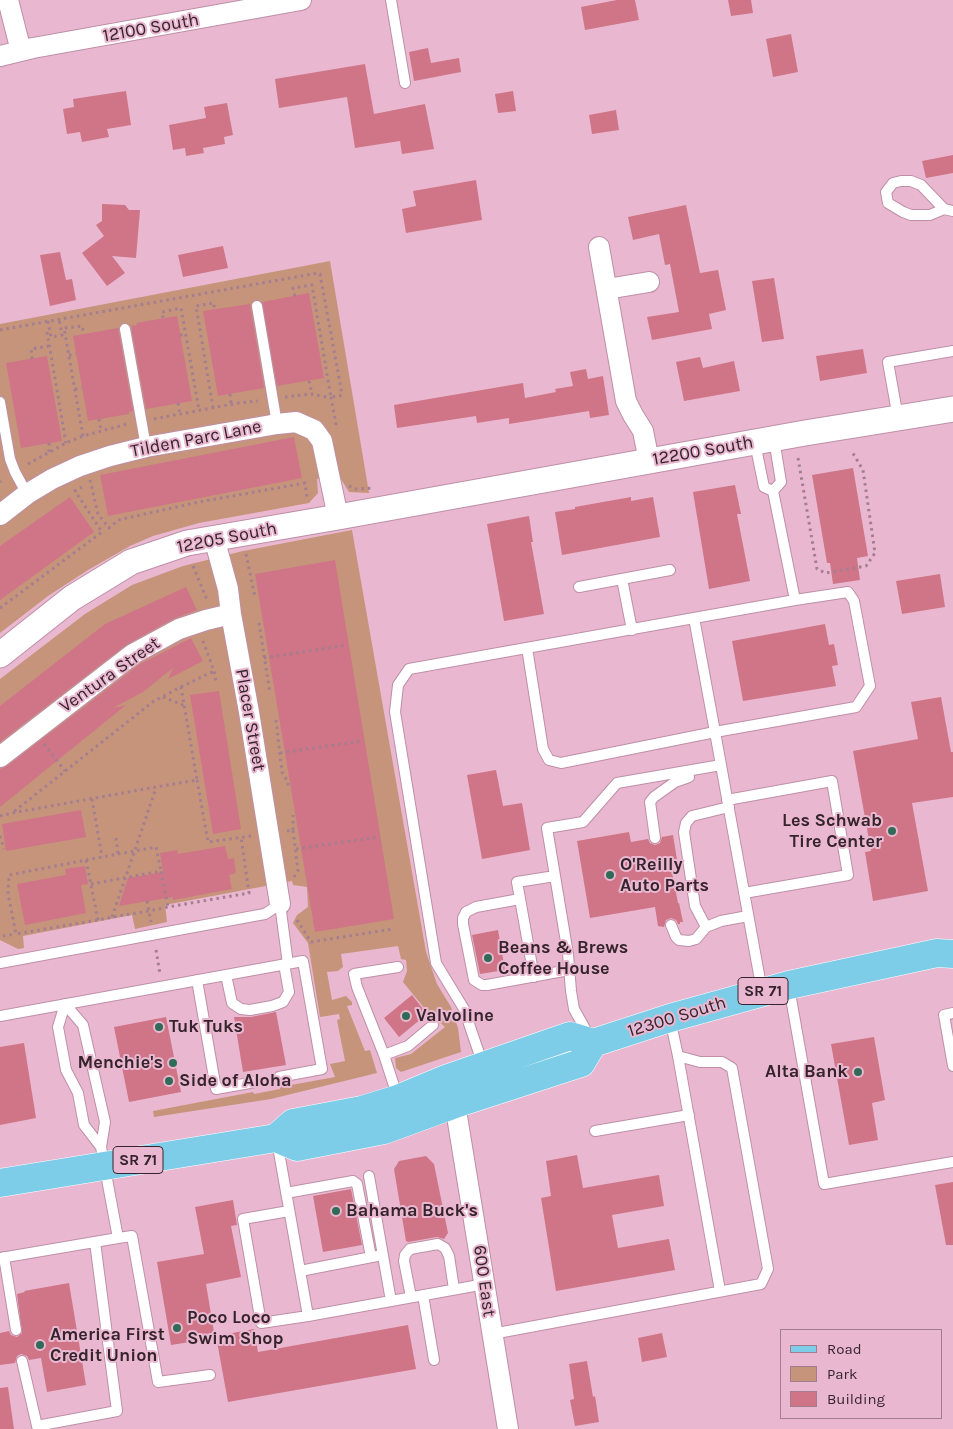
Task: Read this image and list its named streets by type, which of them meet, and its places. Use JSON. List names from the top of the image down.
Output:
{
  "streets": {
    "main road": ["SR 71", "12300 South"],
    "street": [
      "12100 South",
      "Tilden Parc Lane",
      "12200 South",
      "12205 South",
      "Ventura Street",
      "Placer Street",
      "600 East"
    ]
  },
  "crossings": [
    ["Tilden Parc Lane", "12205 South"],
    ["12200 South", "12205 South"],
    ["12205 South", "Placer Street"],
    ["Ventura Street", "Placer Street"],
    ["SR 71", "12300 South"],
    ["SR 71", "600 East"]
  ],
  "places": [
    "Les Schwab Tire Center",
    "O'Reilly Auto Parts",
    "Beans & Brews Coffee House",
    "Valvoline",
    "Tuk Tuks",
    "Menchie's",
    "Alta Bank",
    "Side of Aloha",
    "Bahama Buck's",
    "Poco Loco Swim Shop",
    "America First Credit Union"
  ],
  "legend": ["Road", "Park", "Building"]
}
